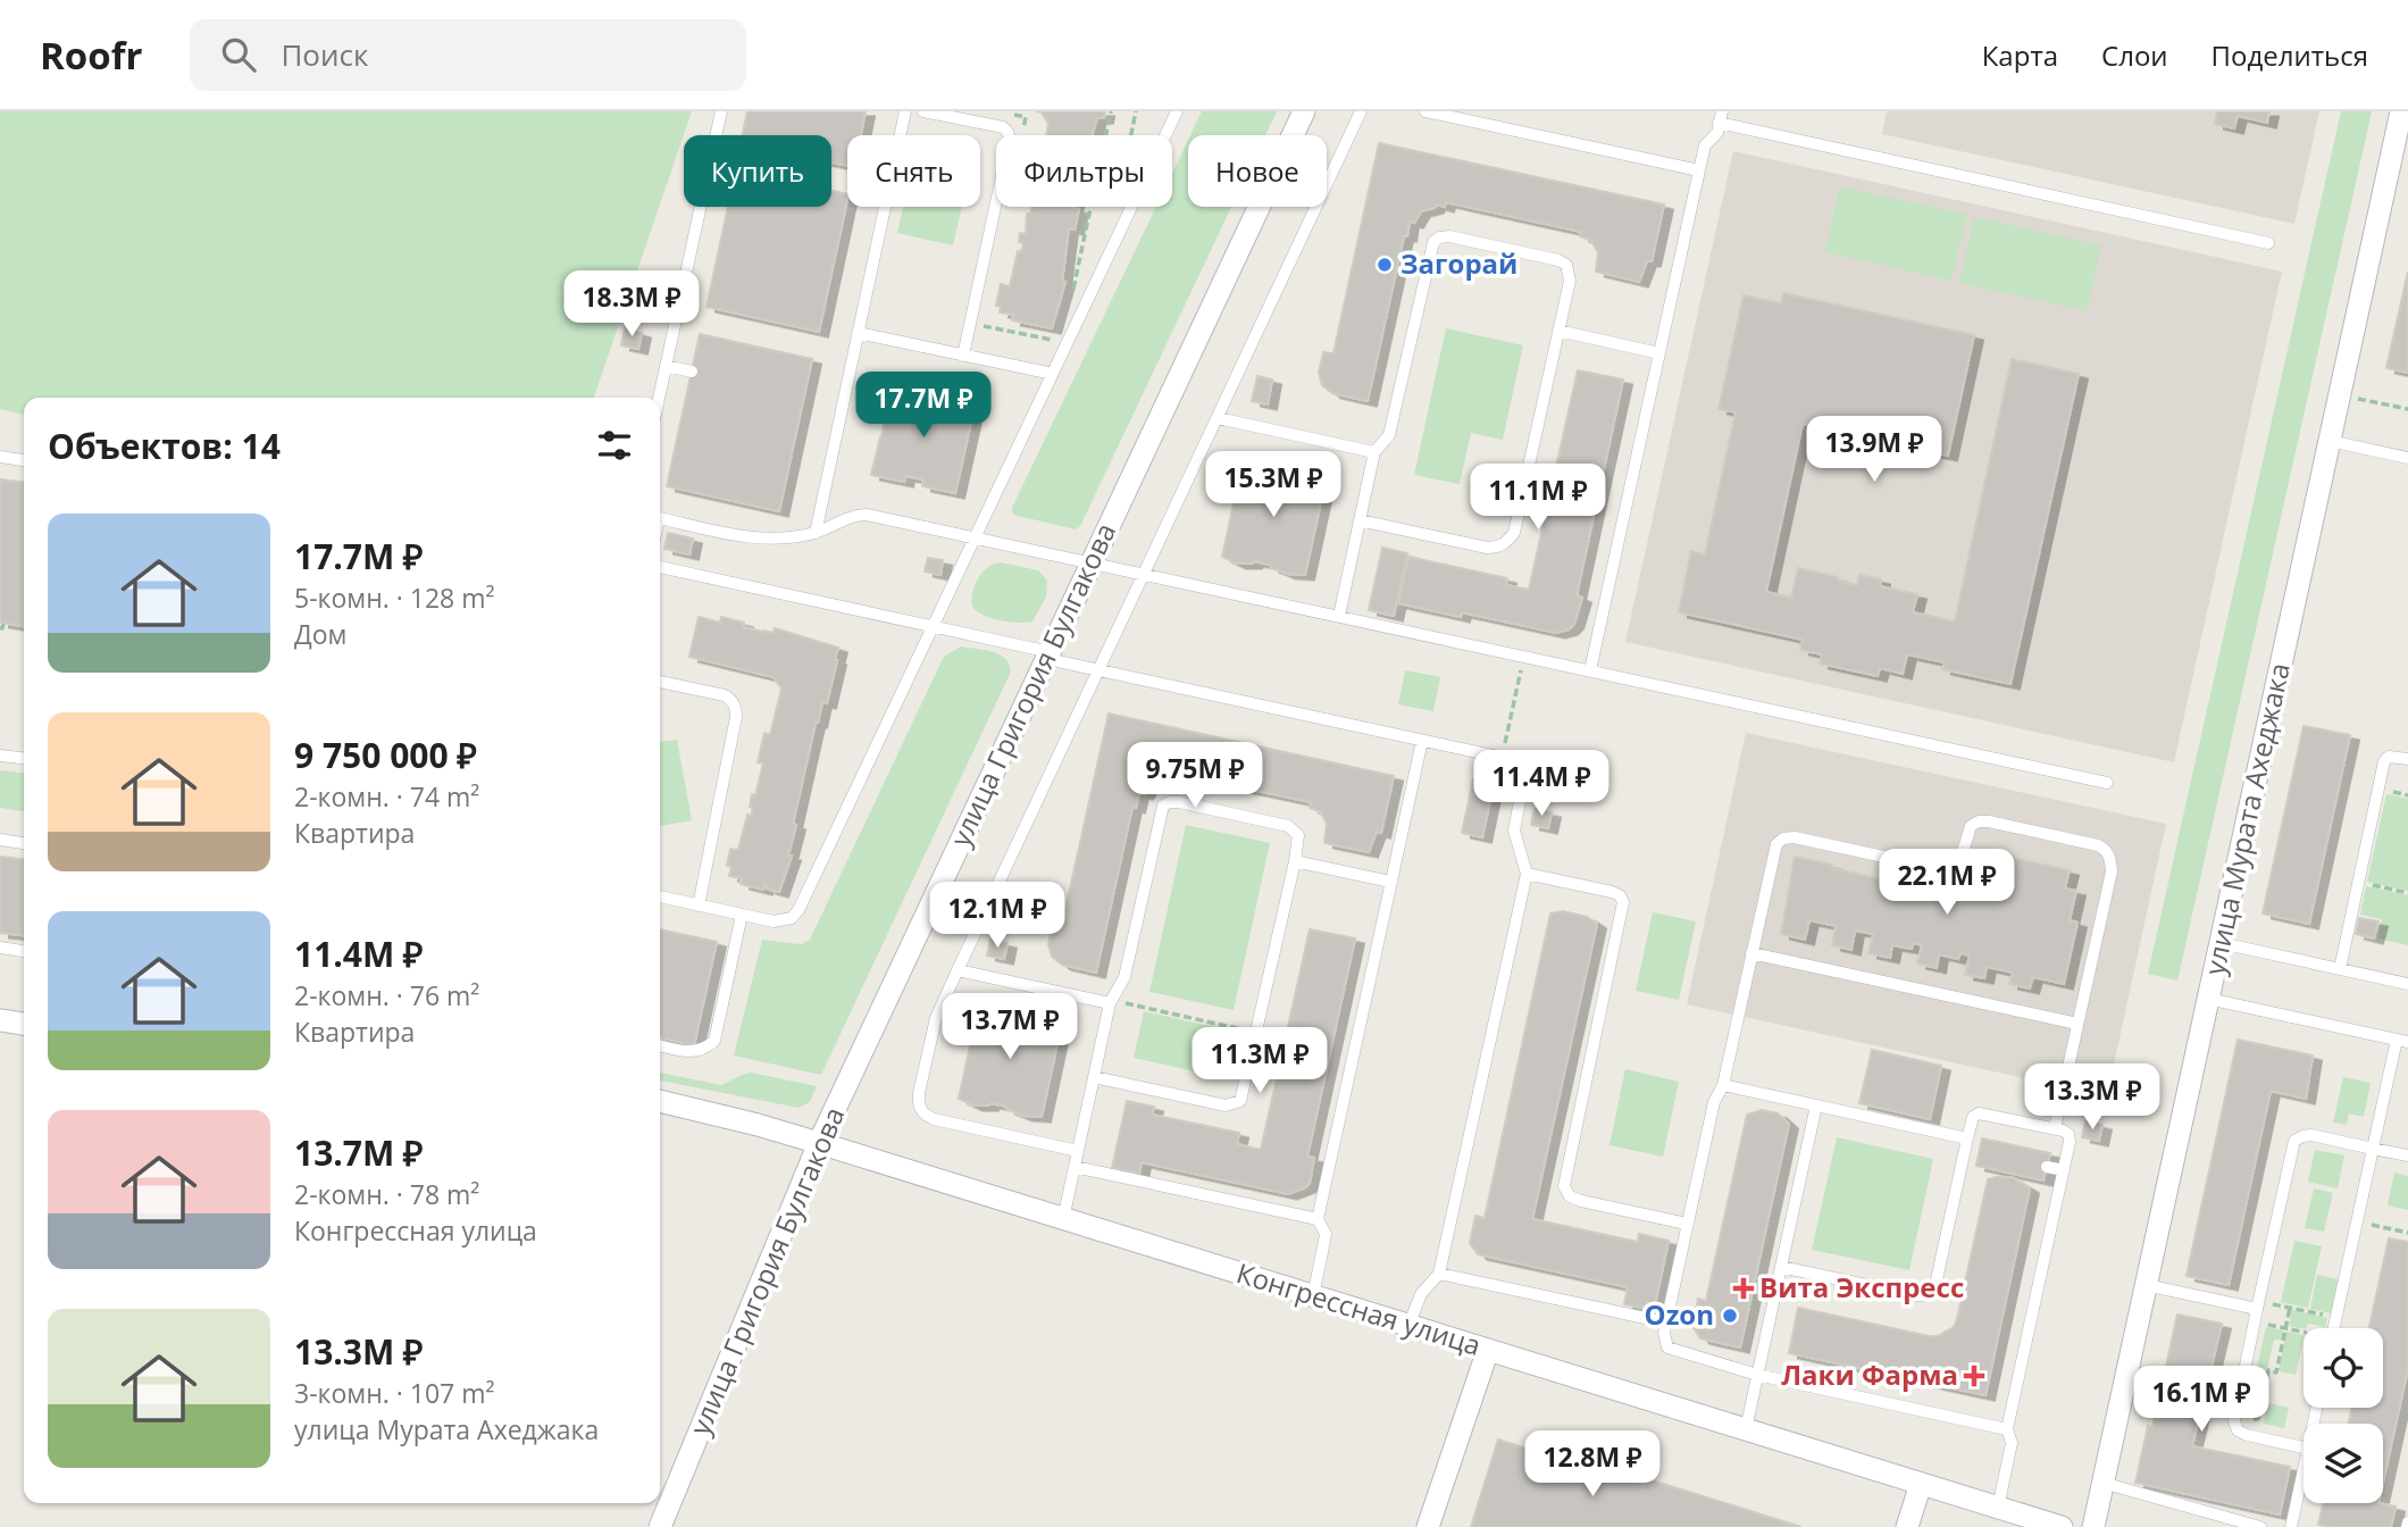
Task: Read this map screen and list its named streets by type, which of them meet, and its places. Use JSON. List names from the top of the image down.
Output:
{
  "streets": {
    "street": ["улица Григория Булгакова", "улица Мурата Ахеджака", "Конгрессная улица"]
  },
  "crossings": [
    ["улица Григория Булгакова", "Конгрессная улица"]
  ],
  "places": {
    "other": ["Загорай", "Ozon"],
    "health": ["Вита Экспресс", "Лаки Фарма"]
  },
  "page": {
    "header": "Roofr",
    "search": "Поиск",
    "nav": ["Карта", "Слои", "Поделиться"],
    "chip": [
      "Купить",
      "Снять",
      "Фильтры",
      "Новое"
    ],
    "price": [
      "18.3M ₽",
      "17.7M ₽",
      "13.9M ₽",
      "15.3M ₽",
      "11.1M ₽",
      "9.75M ₽",
      "11.4M ₽",
      "22.1M ₽",
      "12.1M ₽",
      "13.7M ₽",
      "11.3M ₽",
      "13.3M ₽",
      "16.1M ₽",
      "12.8M ₽"
    ],
    "heading": "Объектов: 14",
    "list": [
      {
        "name": "17.7M ₽",
        "note": "5-комн. · 128 m² · Дом"
      },
      {
        "name": "9 750 000 ₽",
        "note": "2-комн. · 74 m² · Квартира"
      },
      {
        "name": "11.4M ₽",
        "note": "2-комн. · 76 m² · Квартира"
      },
      {
        "name": "13.7M ₽",
        "note": "2-комн. · 78 m² · Конгрессная улица"
      },
      {
        "name": "13.3M ₽",
        "note": "3-комн. · 107 m² · улица Мурата Ахеджака"
      }
    ]
  }
}
